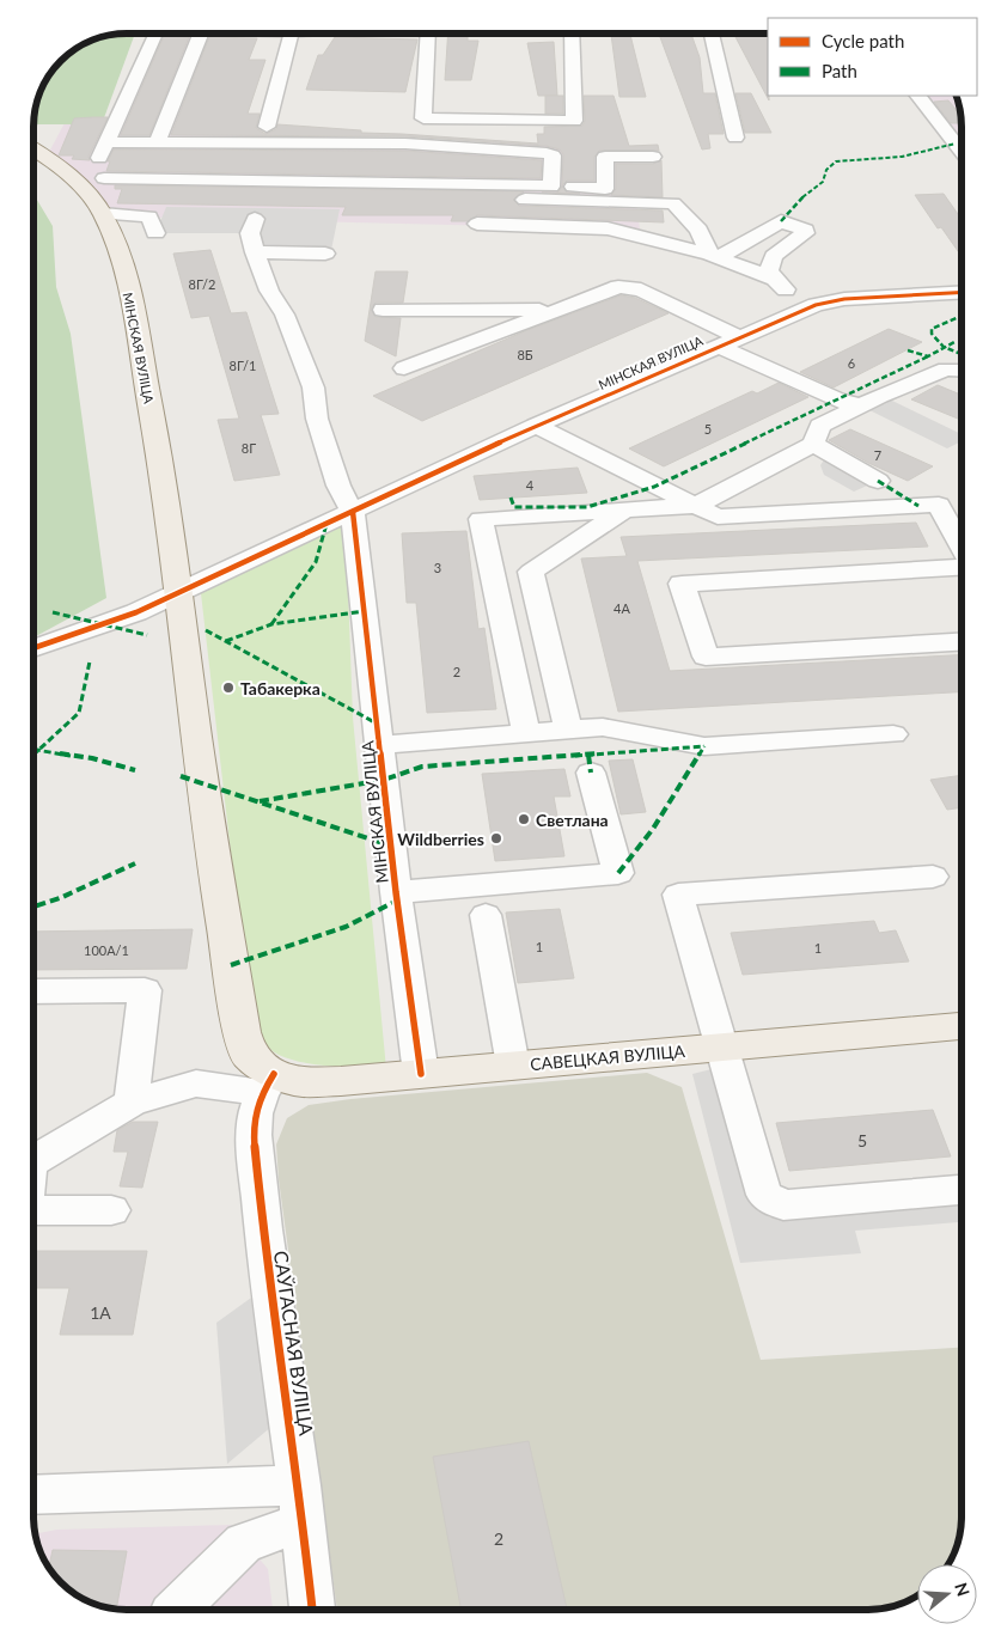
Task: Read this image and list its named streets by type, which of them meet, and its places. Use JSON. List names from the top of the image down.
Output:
{
  "streets": {
    "main road": ["МІНСКАЯ ВУЛІЦА", "САВЕЦКАЯ ВУЛІЦА"],
    "street": ["САЎГАСНАЯ ВУЛІЦА"]
  },
  "crossings": [
    ["МІНСКАЯ ВУЛІЦА", "САВЕЦКАЯ ВУЛІЦА"],
    ["МІНСКАЯ ВУЛІЦА", "САЎГАСНАЯ ВУЛІЦА"],
    ["САВЕЦКАЯ ВУЛІЦА", "САЎГАСНАЯ ВУЛІЦА"]
  ],
  "places": ["Табакерка", "Светлана", "Wildberries"],
  "house_numbers": [
    "8Г/2",
    "8Б",
    "6",
    "8Г/1",
    "5",
    "8Г",
    "7",
    "4",
    "3",
    "4А",
    "2",
    "1",
    "1",
    "100А/1",
    "5",
    "1А",
    "2"
  ],
  "legend": ["Cycle path", "Path"],
  "north": "right"
}
